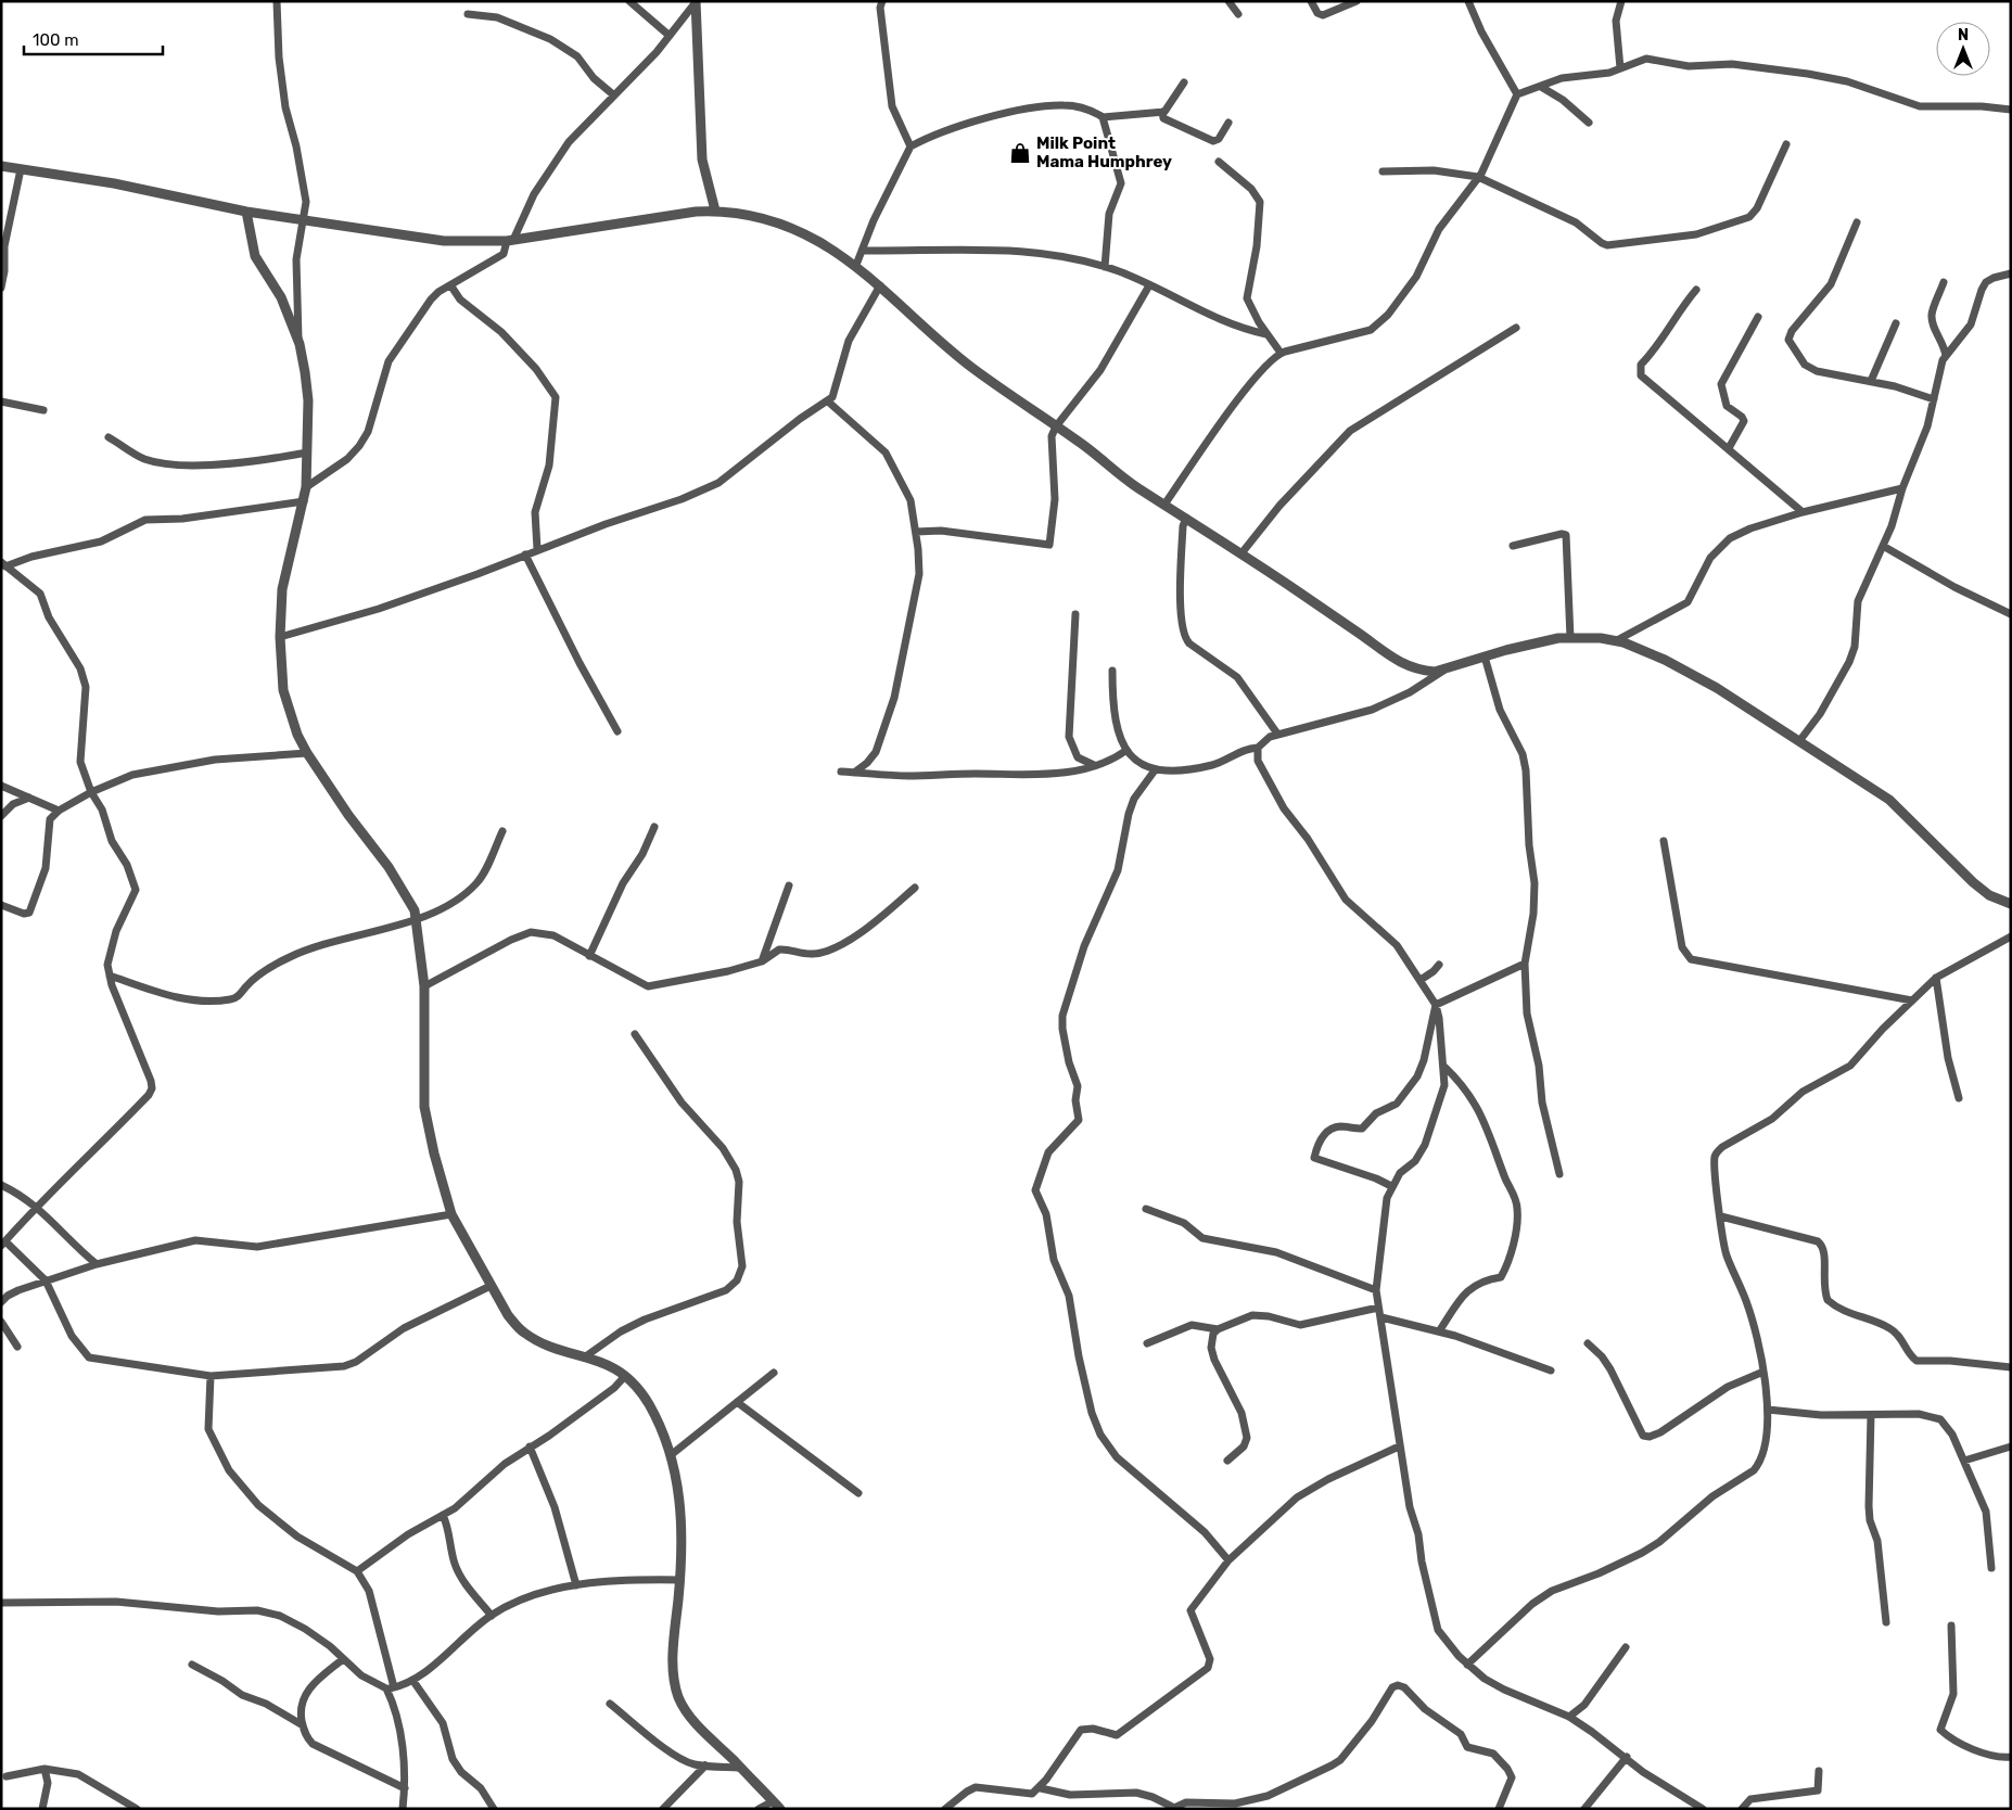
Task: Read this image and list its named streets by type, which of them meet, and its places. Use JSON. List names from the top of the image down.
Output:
{
  "places": {
    "shop": ["Milk Point Mama Humphrey"]
  },
  "scale_bar": "100 m",
  "north": "top"
}
